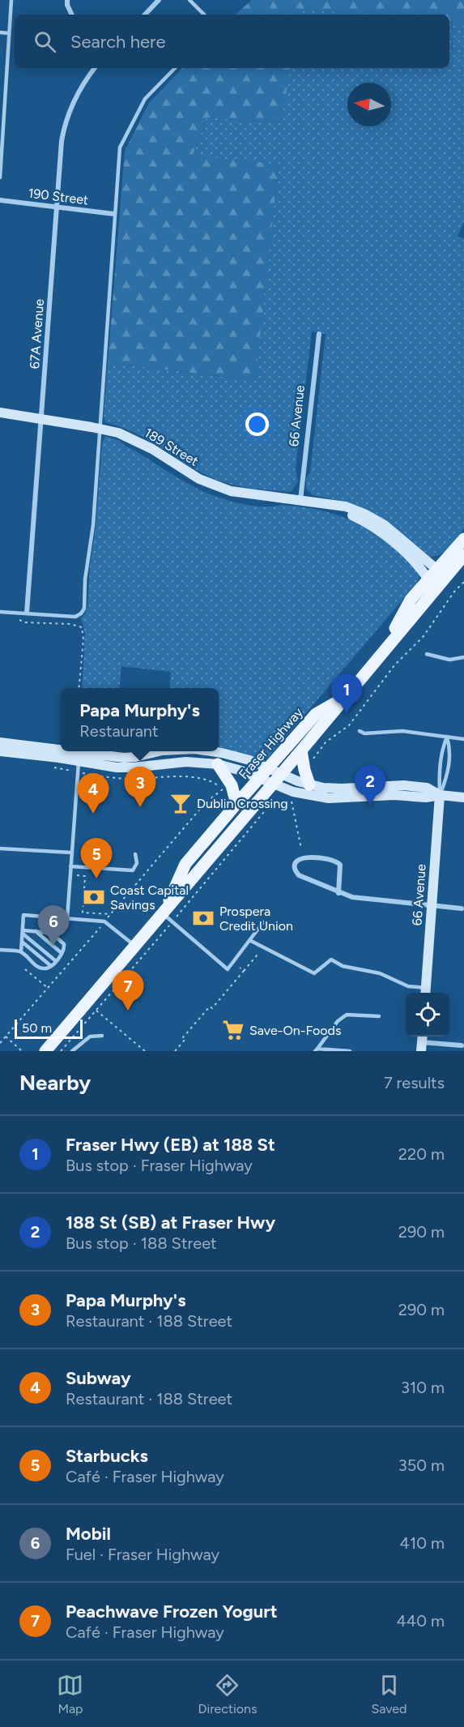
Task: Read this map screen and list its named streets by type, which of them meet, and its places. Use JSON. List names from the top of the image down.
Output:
{
  "streets": {
    "main road": ["Fraser Highway"],
    "street": [
      "190 Street",
      "67A Avenue",
      "66 Avenue",
      "189 Street"
    ]
  },
  "crossings": [
    ["190 Street", "67A Avenue"],
    ["67A Avenue", "189 Street"],
    ["66 Avenue", "189 Street"],
    ["189 Street", "Fraser Highway"]
  ],
  "places": {
    "bar": ["Dublin Crossing"],
    "bank": ["Coast Capital Savings", "Prospera Credit Union"],
    "supermarket": ["Save-On-Foods"]
  },
  "scale_bar": "50 m",
  "north": "left",
  "page": {
    "search": "Search here",
    "pins": [
      "1",
      "2",
      "3",
      "4",
      "5",
      "6",
      "7"
    ],
    "popup": ["Papa Murphy's", "Restaurant"],
    "scale": "50 m",
    "heading": ["Nearby", "7 results"],
    "list": [
      {
        "mark": "1",
        "name": "Fraser Hwy (EB) at 188 St",
        "note": "Bus stop · Fraser Highway",
        "value": "220 m"
      },
      {
        "mark": "2",
        "name": "188 St (SB) at Fraser Hwy",
        "note": "Bus stop · 188 Street",
        "value": "290 m"
      },
      {
        "mark": "3",
        "name": "Papa Murphy's",
        "note": "Restaurant · 188 Street",
        "value": "290 m"
      },
      {
        "mark": "4",
        "name": "Subway",
        "note": "Restaurant · 188 Street",
        "value": "310 m"
      },
      {
        "mark": "5",
        "name": "Starbucks",
        "note": "Café · Fraser Highway",
        "value": "350 m"
      },
      {
        "mark": "6",
        "name": "Mobil",
        "note": "Fuel · Fraser Highway",
        "value": "410 m"
      },
      {
        "mark": "7",
        "name": "Peachwave Frozen Yogurt",
        "note": "Café · Fraser Highway",
        "value": "440 m"
      }
    ],
    "nav": ["Map", "Directions", "Saved"]
  }
}
